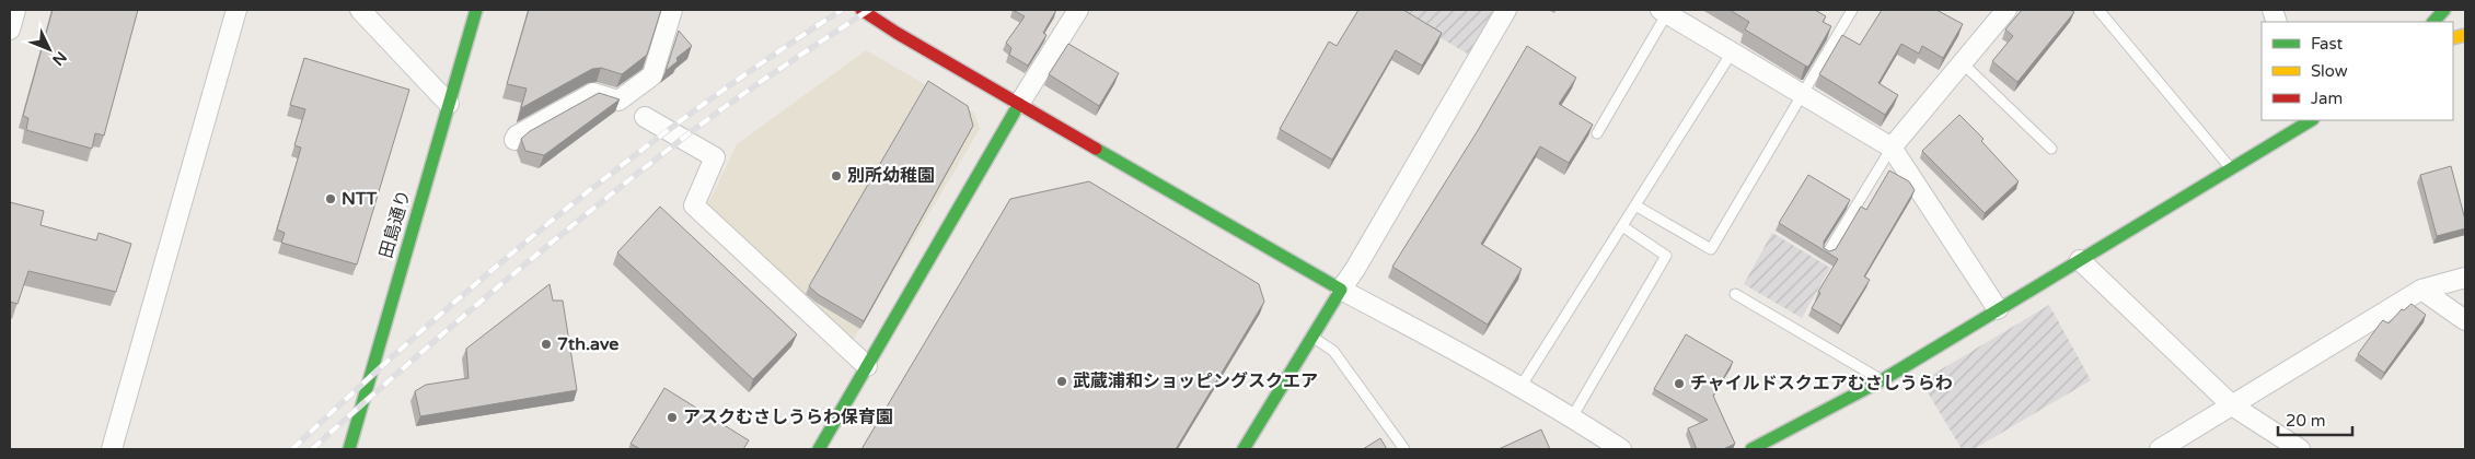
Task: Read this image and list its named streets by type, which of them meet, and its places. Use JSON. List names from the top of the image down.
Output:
{
  "streets": {
    "street": ["田島通り"]
  },
  "places": [
    "別所幼稚園",
    "NTT",
    "7th.ave",
    "武蔵浦和ショッピングスクエア",
    "チャイルドスクエアむさしうらわ",
    "アスクむさしうらわ保育園"
  ],
  "legend": ["Fast", "Slow", "Jam"],
  "scale_bar": "20 m",
  "north": "bottom right"
}
